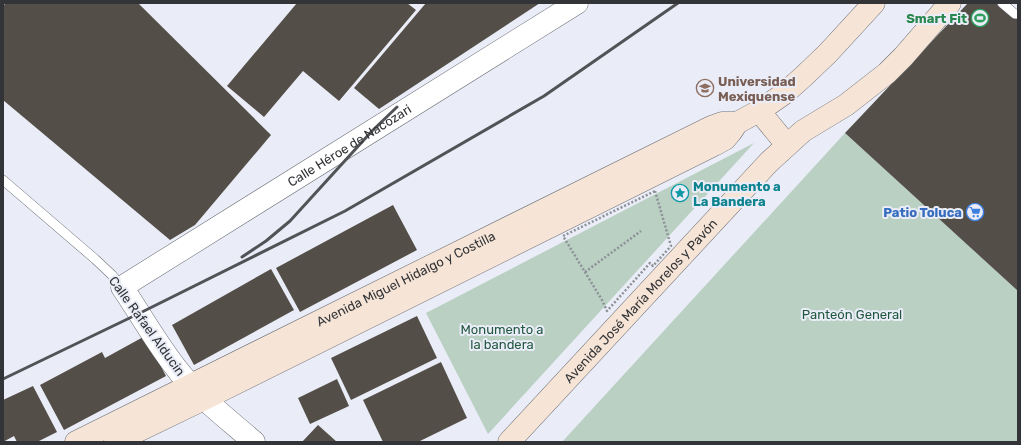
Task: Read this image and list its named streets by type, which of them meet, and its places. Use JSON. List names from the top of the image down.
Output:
{
  "streets": {
    "main road": ["Avenida Miguel Hidalgo y Costilla", "Avenida José María Morelos y Pavón"],
    "street": ["Calle Héroe de Nacozari", "Calle Rafael Alducin"]
  },
  "crossings": [
    ["Calle Héroe de Nacozari", "Calle Rafael Alducin"],
    ["Avenida Miguel Hidalgo y Costilla", "Calle Rafael Alducin"]
  ],
  "parks": ["Panteón General", "Monumento a la bandera"],
  "places": {
    "sports": ["Smart Fit"],
    "school or university": ["Universidad Mexiquense"],
    "place": ["Monumento a La Bandera"],
    "supermarket": ["Patio Toluca"]
  }
}
